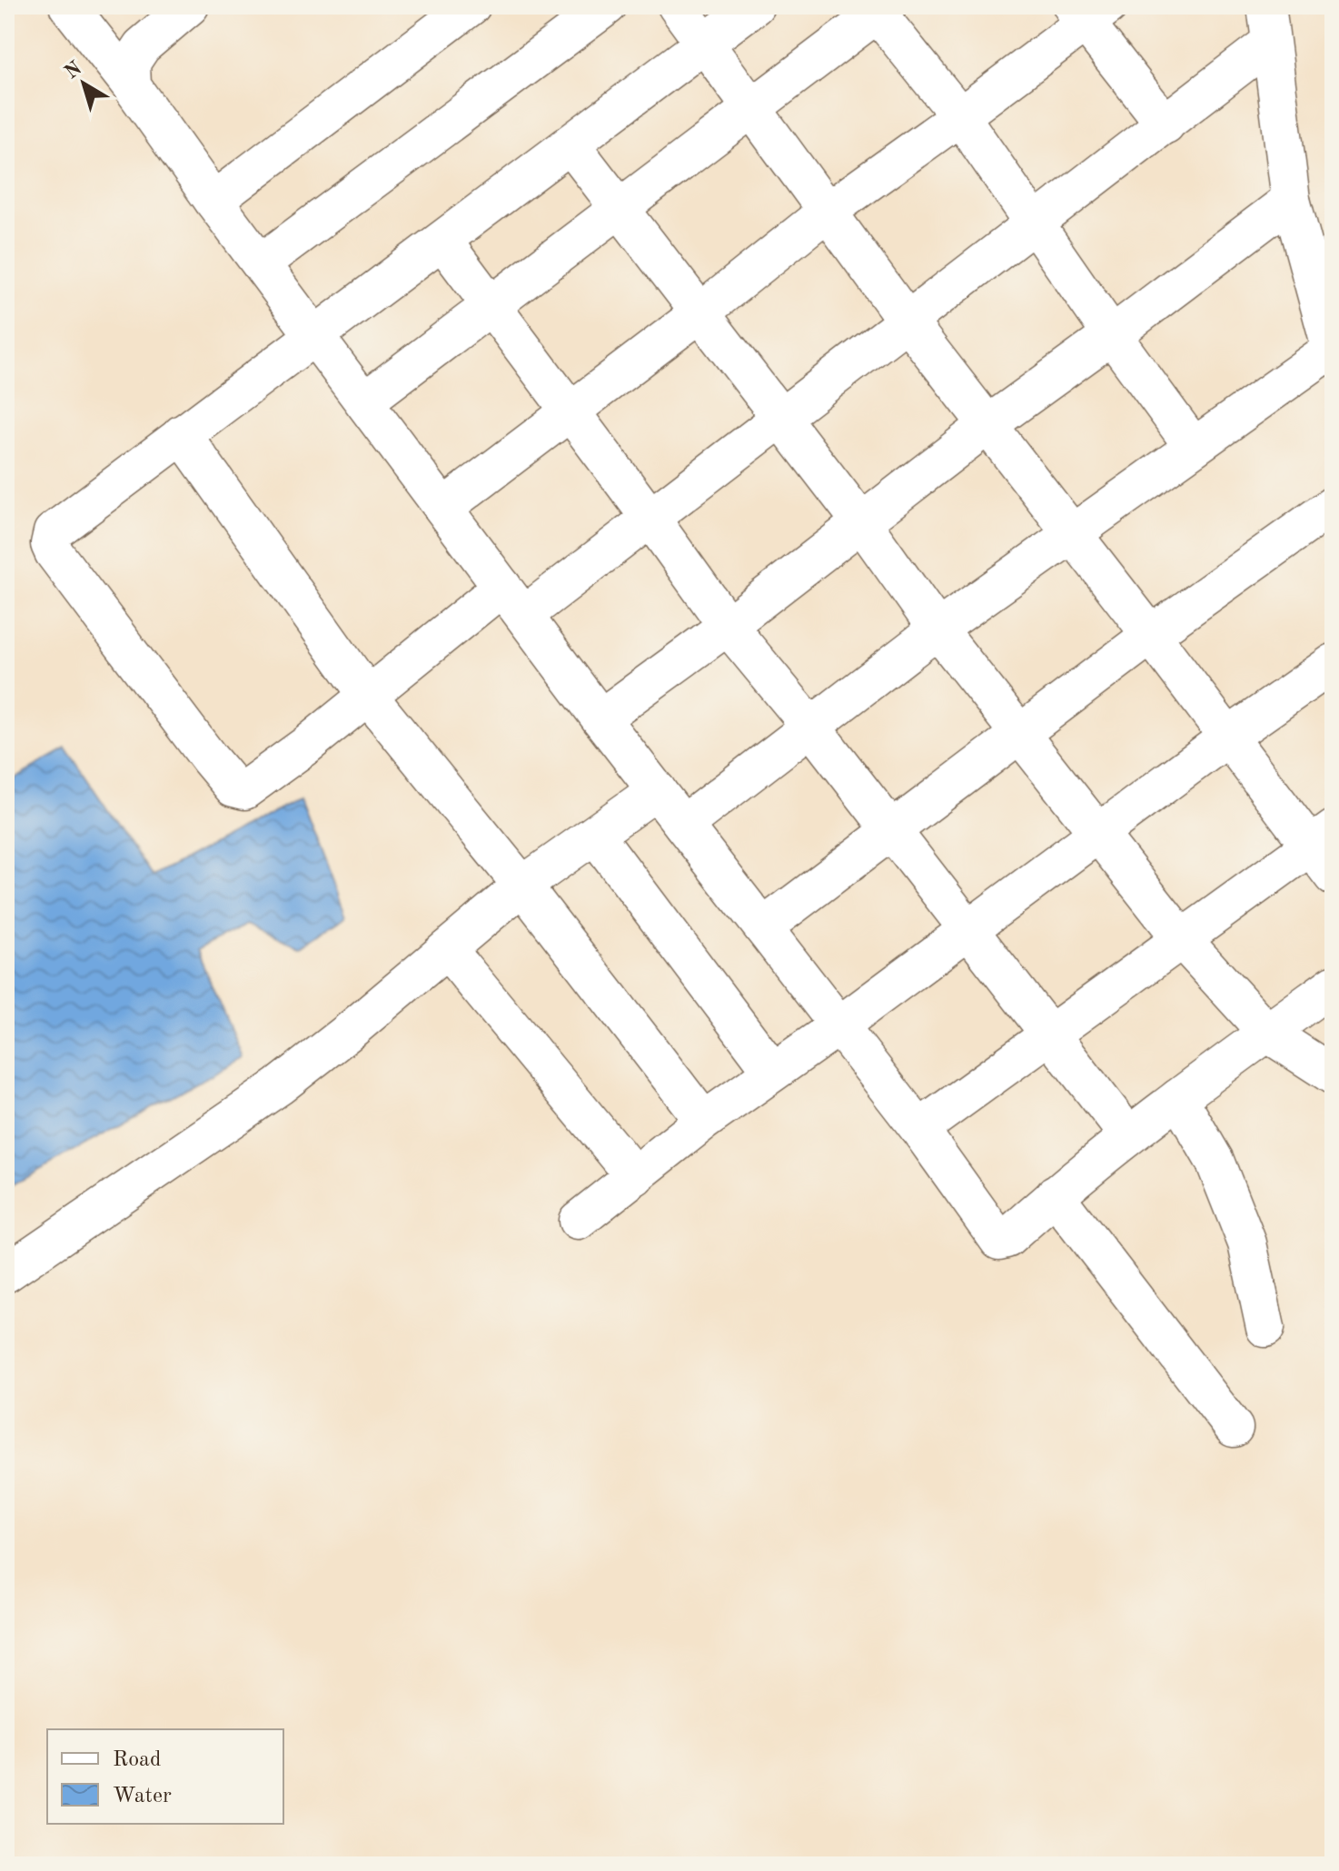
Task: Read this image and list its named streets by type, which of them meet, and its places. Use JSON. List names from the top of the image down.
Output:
{
  "legend": ["Road", "Water"],
  "north": "top left"
}
